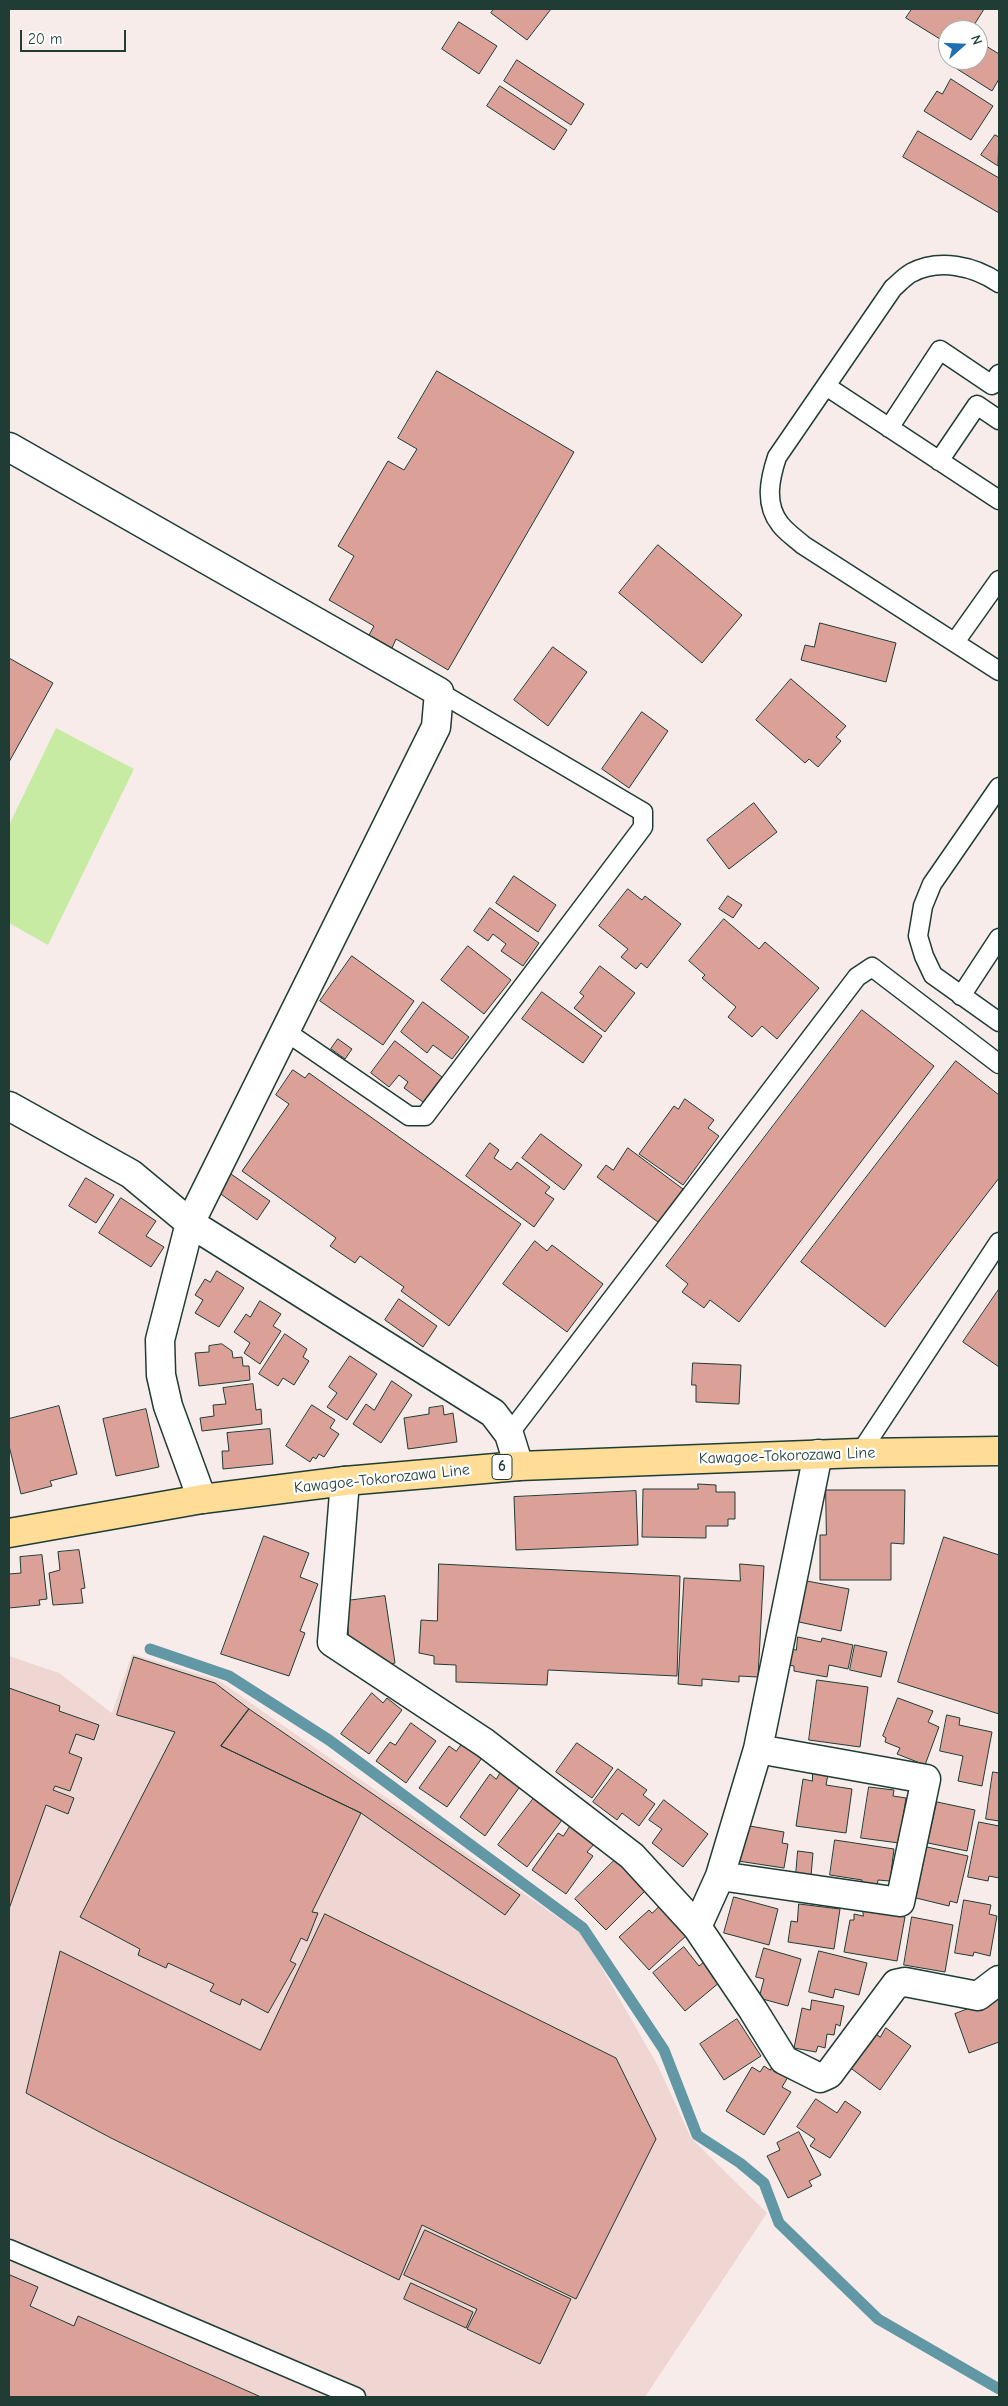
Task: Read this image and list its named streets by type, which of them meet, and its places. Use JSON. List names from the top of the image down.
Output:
{
  "streets": {
    "main road": ["Kawagoe-Tokorozawa Line", "6"]
  },
  "scale_bar": "20 m",
  "north": "right"
}
